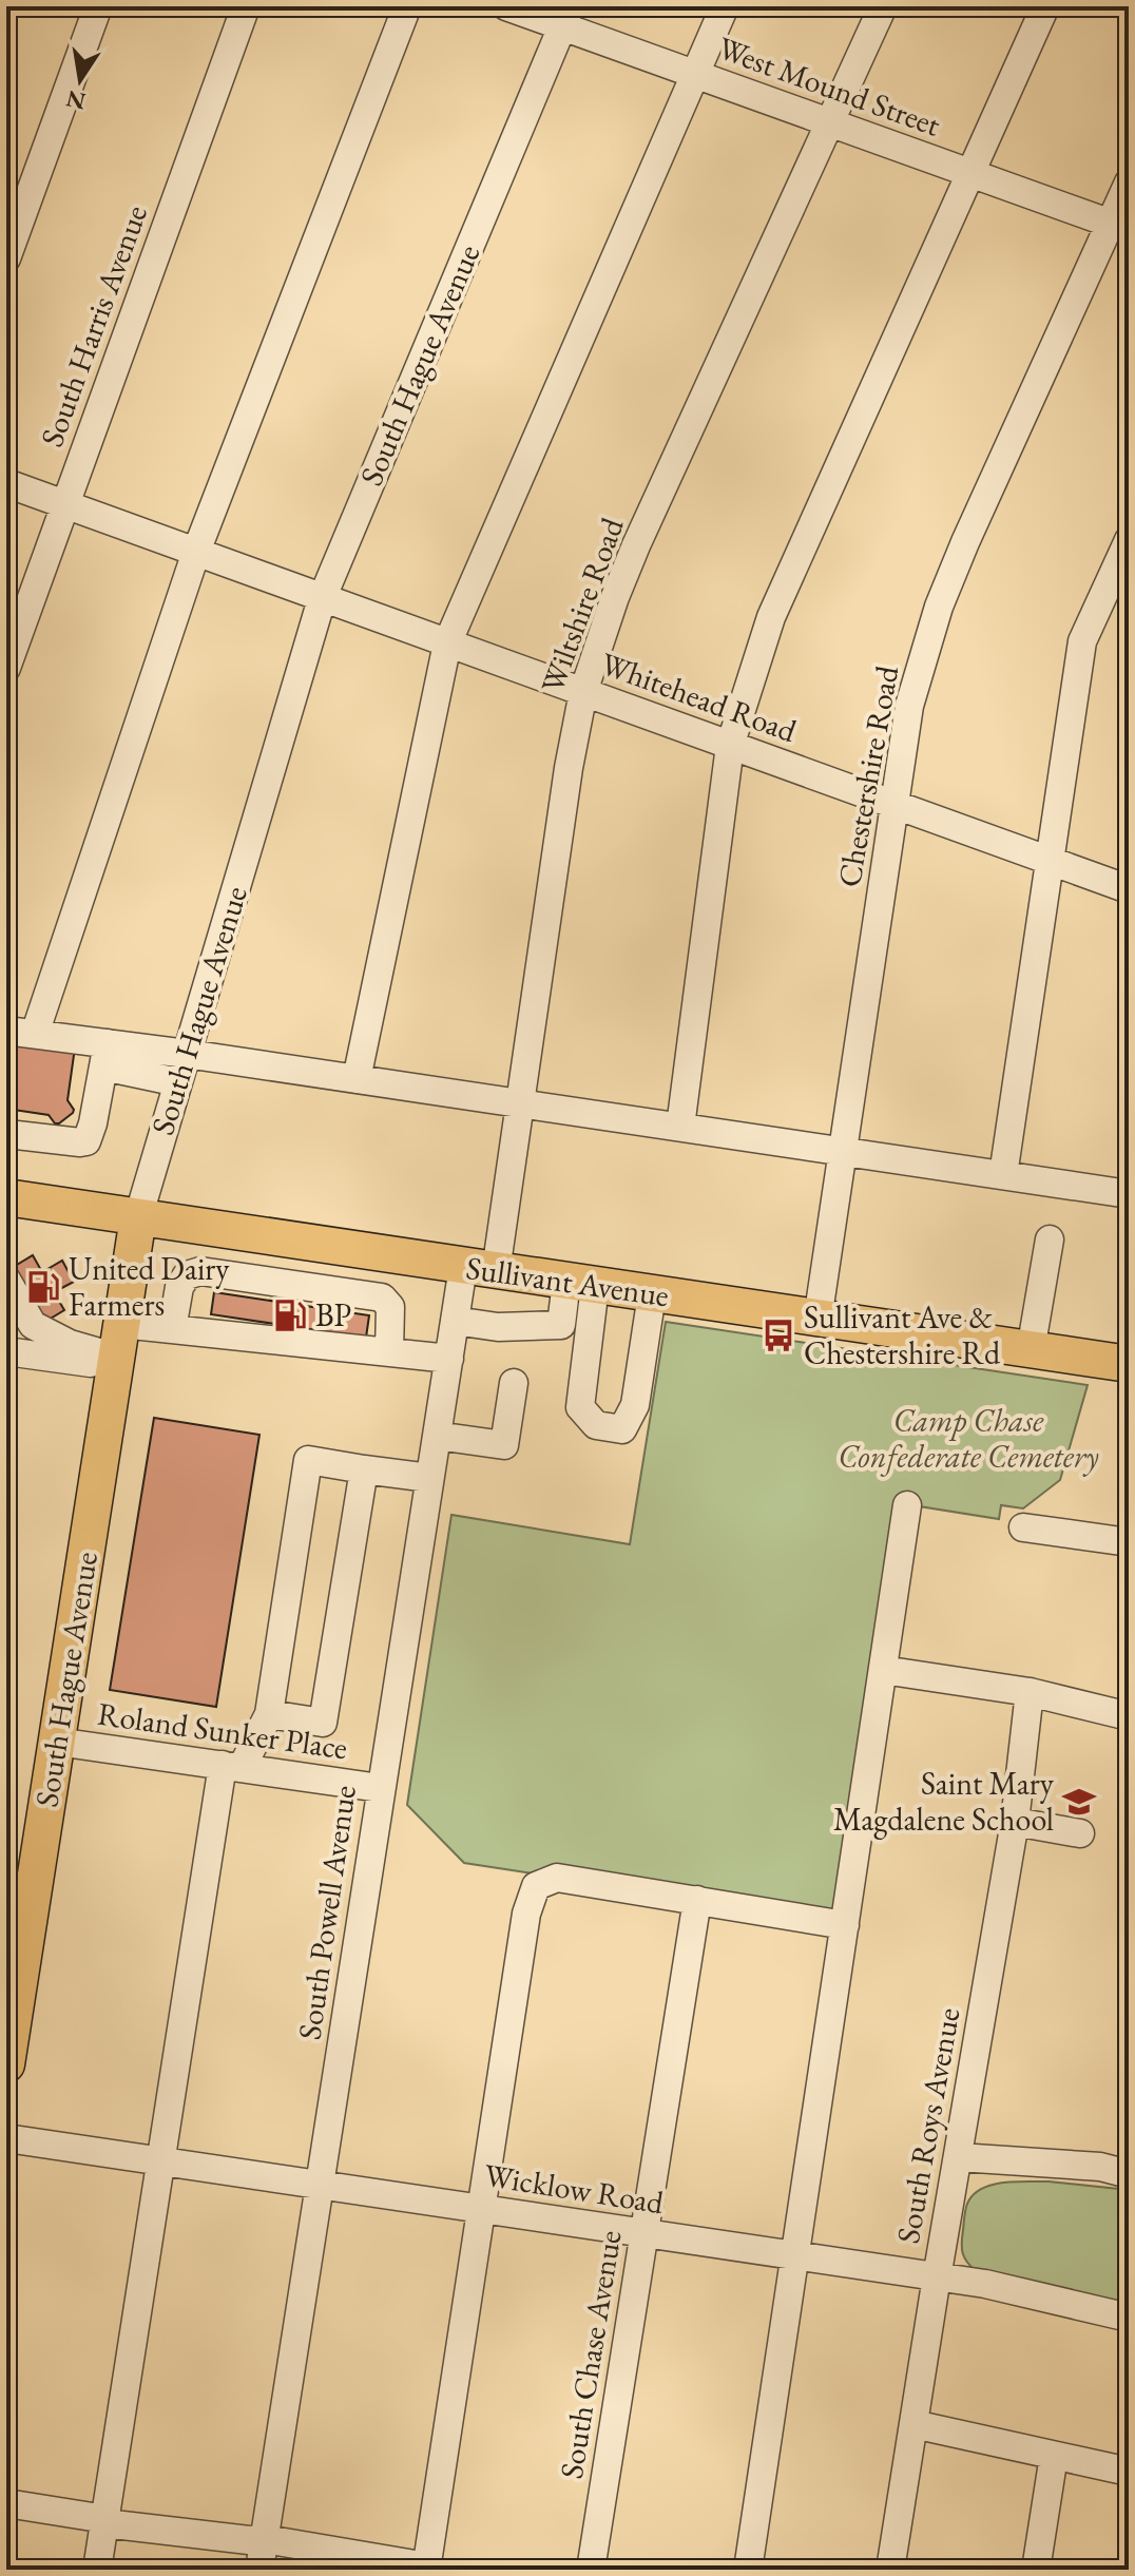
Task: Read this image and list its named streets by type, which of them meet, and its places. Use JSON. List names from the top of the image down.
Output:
{
  "streets": {
    "main road": ["South Hague Avenue", "Sullivant Avenue"],
    "street": [
      "West Mound Street",
      "South Harris Avenue",
      "Wiltshire Road",
      "Whitehead Road",
      "Chestershire Road",
      "Roland Sunker Place",
      "South Powell Avenue",
      "South Roys Avenue",
      "Wicklow Road",
      "South Chase Avenue"
    ]
  },
  "crossings": [
    ["West Mound Street", "South Hague Avenue"],
    ["West Mound Street", "Wiltshire Road"],
    ["West Mound Street", "Chestershire Road"],
    ["South Harris Avenue", "Whitehead Road"],
    ["South Hague Avenue", "Whitehead Road"],
    ["South Hague Avenue", "Sullivant Avenue"],
    ["South Hague Avenue", "Roland Sunker Place"],
    ["Wiltshire Road", "Whitehead Road"],
    ["Wiltshire Road", "Sullivant Avenue"],
    ["Wiltshire Road", "South Powell Avenue"],
    ["Whitehead Road", "Chestershire Road"],
    ["Chestershire Road", "Sullivant Avenue"],
    ["Sullivant Avenue", "South Powell Avenue"],
    ["Roland Sunker Place", "South Powell Avenue"],
    ["South Powell Avenue", "Wicklow Road"],
    ["South Roys Avenue", "Wicklow Road"],
    ["Wicklow Road", "South Chase Avenue"]
  ],
  "parks": ["Camp Chase Confederate Cemetery"],
  "places": {
    "fuel station": ["United Dairy Farmers", "BP"],
    "bus stop": ["Sullivant Ave & Chestershire Rd"],
    "school or university": ["Saint Mary Magdalene School"]
  },
  "north": "bottom"
}
